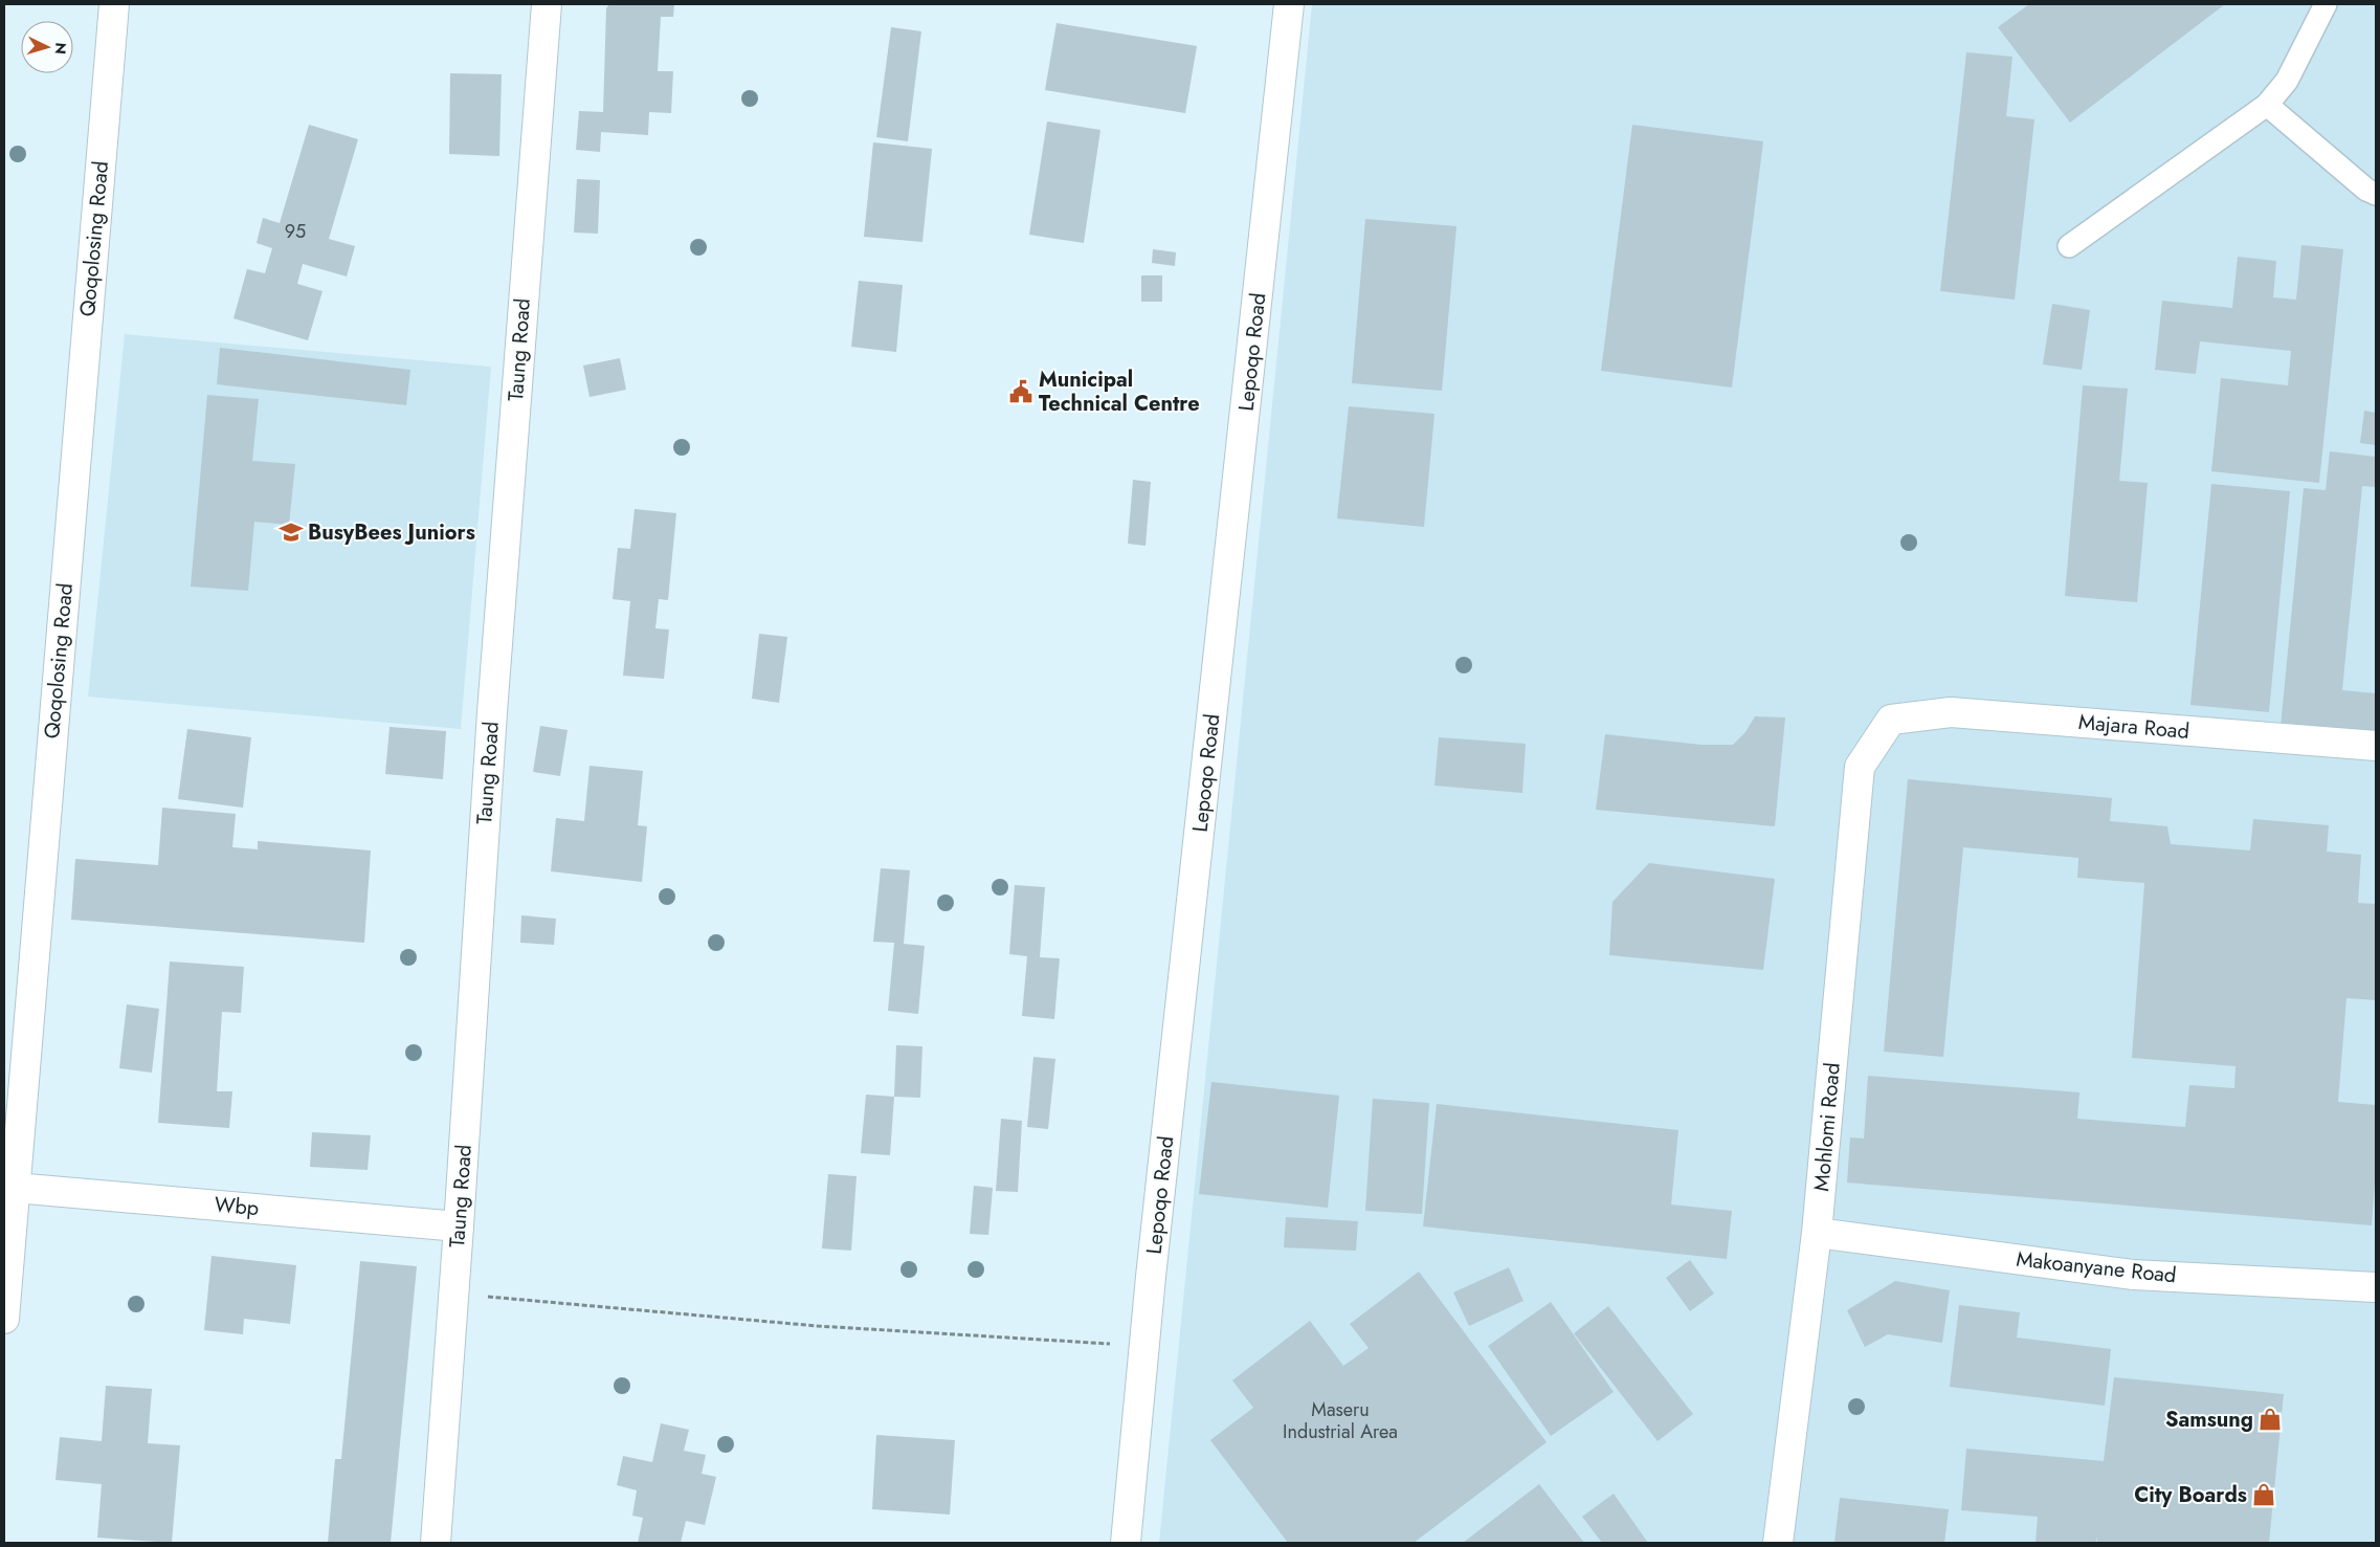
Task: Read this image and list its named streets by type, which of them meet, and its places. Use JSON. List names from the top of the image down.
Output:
{
  "streets": {
    "street": [
      "Qoqolosing Road",
      "Taung Road",
      "Lepoqo Road",
      "Majara Road",
      "Mohlomi Road",
      "Wbp",
      "Makoanyane Road"
    ]
  },
  "crossings": [
    ["Qoqolosing Road", "Wbp"],
    ["Taung Road", "Wbp"],
    ["Majara Road", "Mohlomi Road"],
    ["Mohlomi Road", "Makoanyane Road"]
  ],
  "places": {
    "public building": ["Municipal Technical Centre"],
    "school or university": ["BusyBees Juniors"],
    "shop": ["Samsung", "City Boards"]
  },
  "house_numbers": ["95", "Maseru Industrial Area"],
  "north": "right"
}
